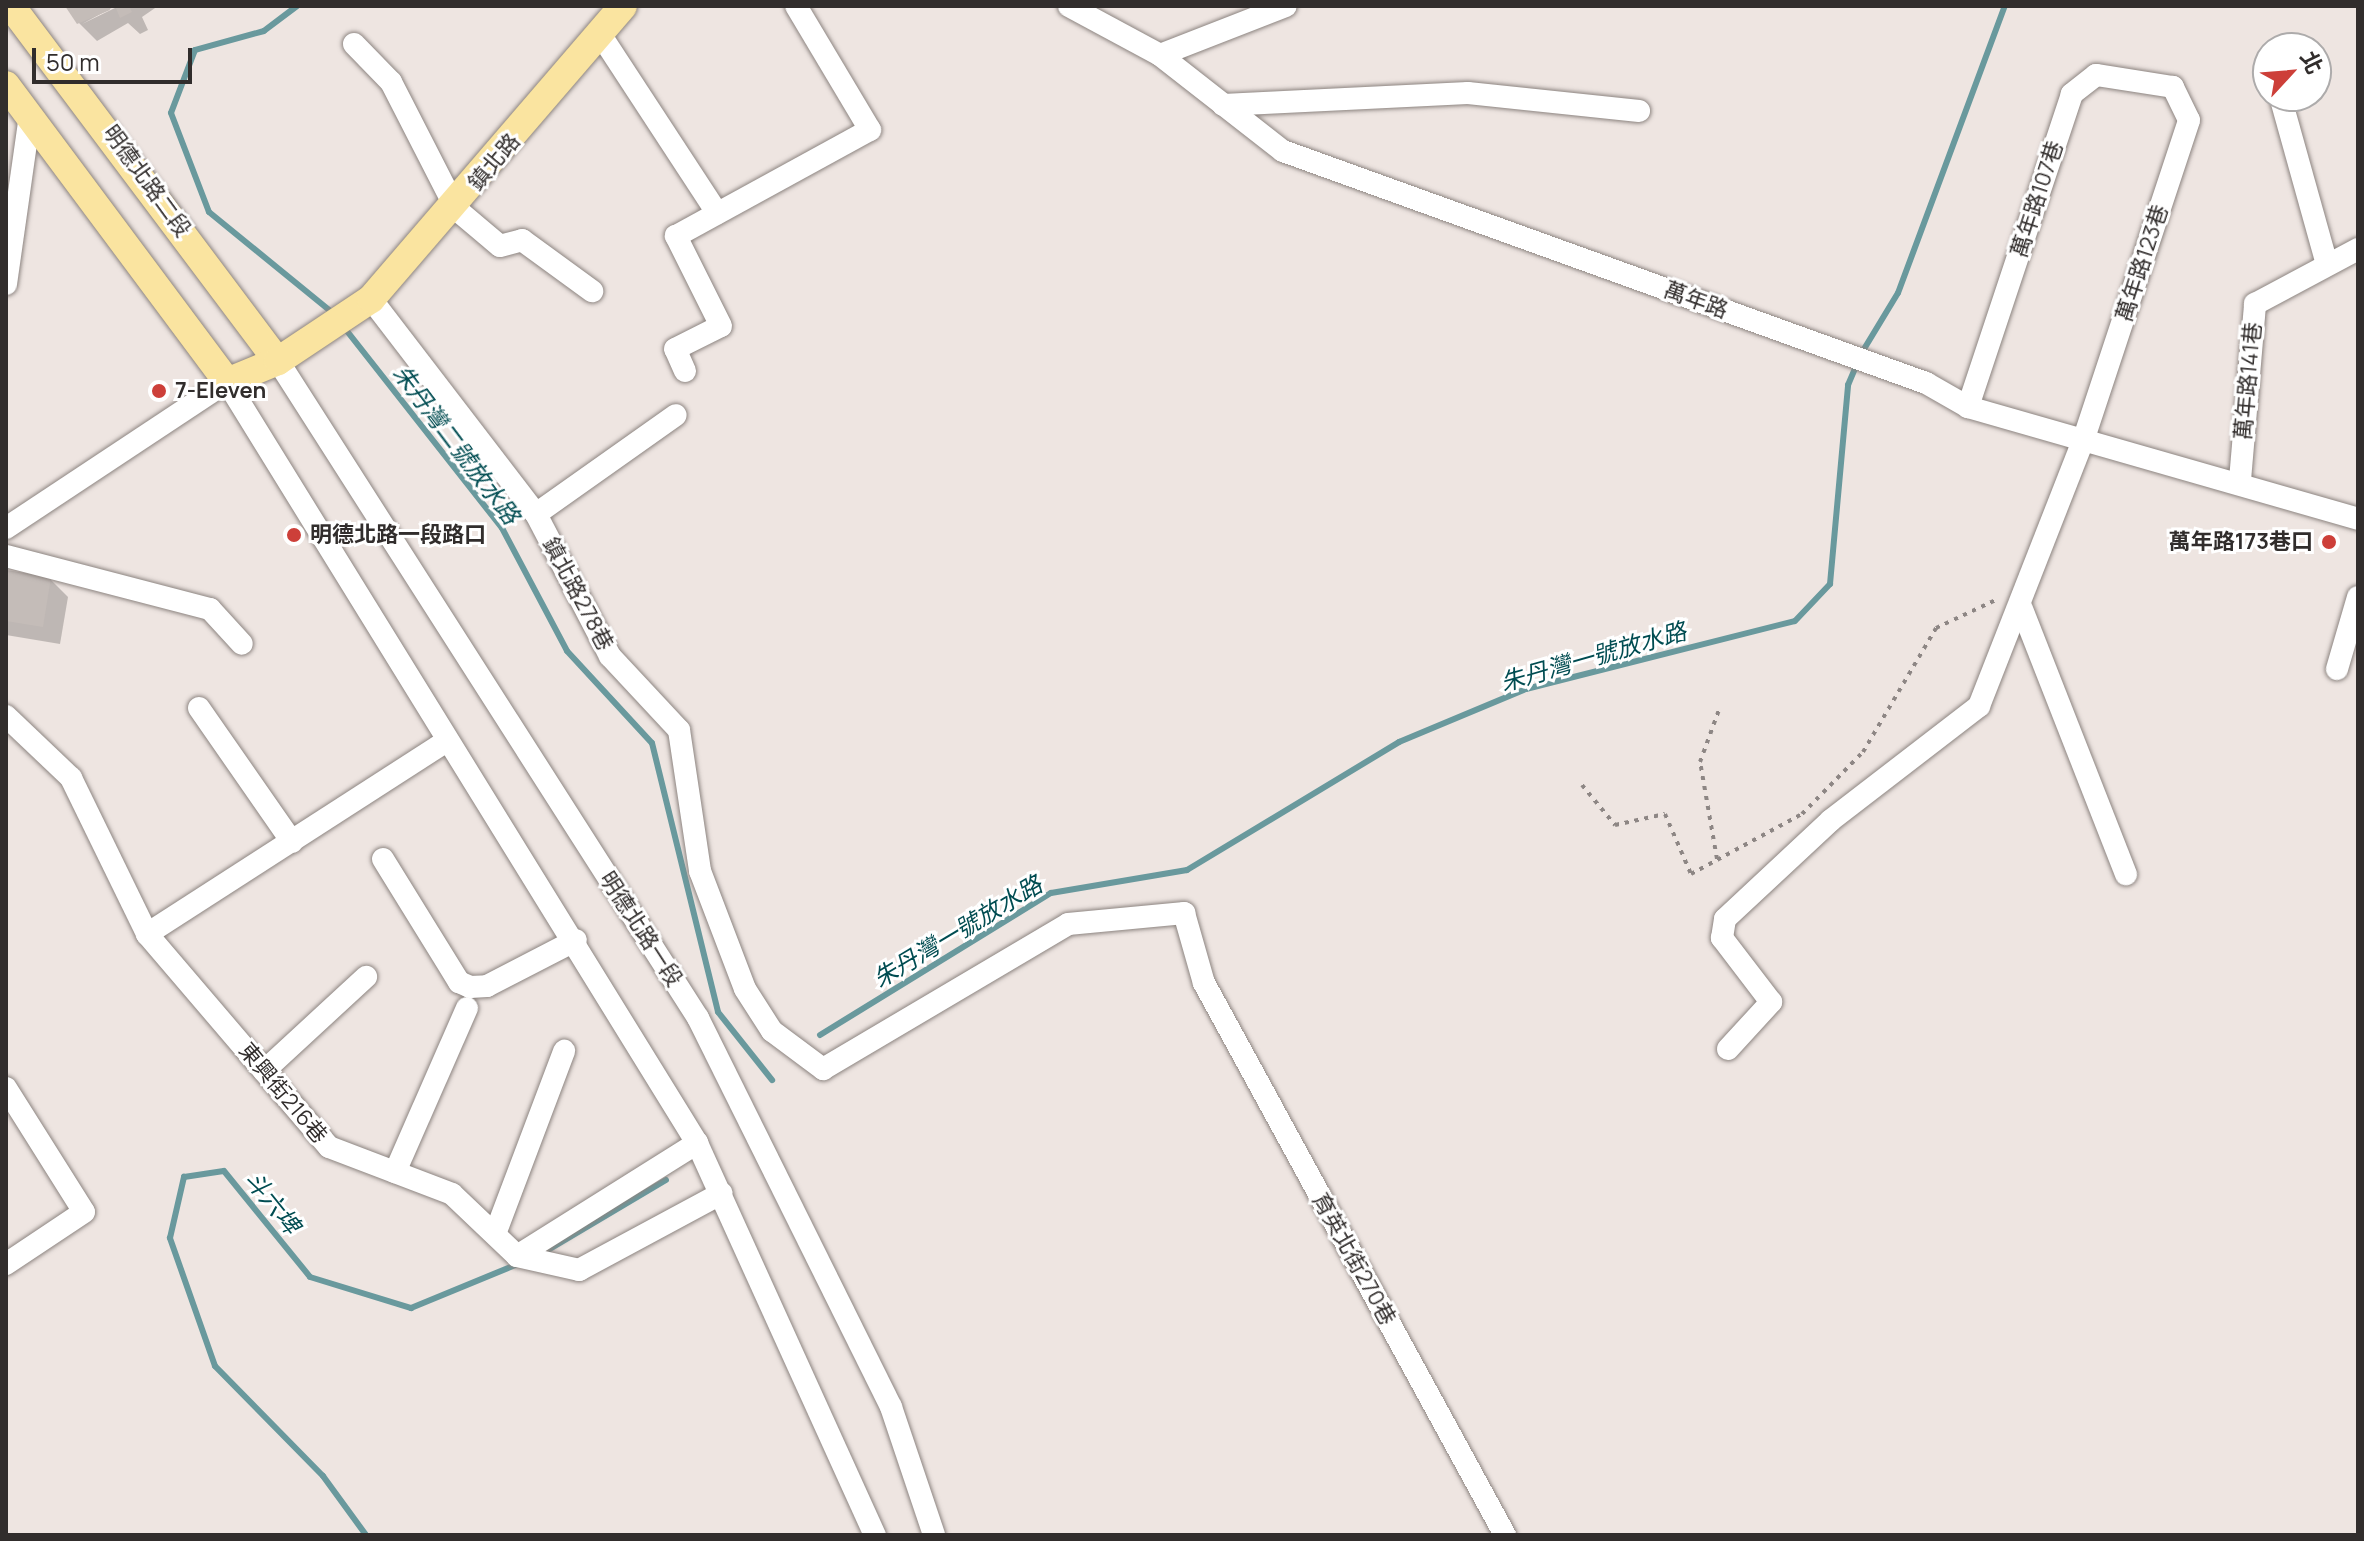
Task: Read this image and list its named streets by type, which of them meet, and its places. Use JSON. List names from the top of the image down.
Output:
{
  "streets": {
    "main road": ["鎮北路", "明德北路二段"],
    "street": [
      "萬年路107巷",
      "萬年路123巷",
      "萬年路",
      "萬年路141巷",
      "鎮北路278巷",
      "明德北路一段",
      "東興街216巷",
      "育英北街270巷"
    ]
  },
  "crossings": [
    ["鎮北路", "明德北路二段"],
    ["鎮北路", "鎮北路278巷"],
    ["鎮北路", "明德北路一段"],
    ["明德北路二段", "明德北路一段"],
    ["萬年路107巷", "萬年路123巷"],
    ["萬年路107巷", "萬年路"],
    ["萬年路123巷", "萬年路"],
    ["萬年路", "萬年路141巷"],
    ["鎮北路278巷", "育英北街270巷"]
  ],
  "water": ["朱丹灣二號放水路", "朱丹灣一號放水路", "斗六埤"],
  "places": ["7-Eleven", "明德北路一段路口", "萬年路173巷口"],
  "scale_bar": "50 m",
  "north": "top right"
}
